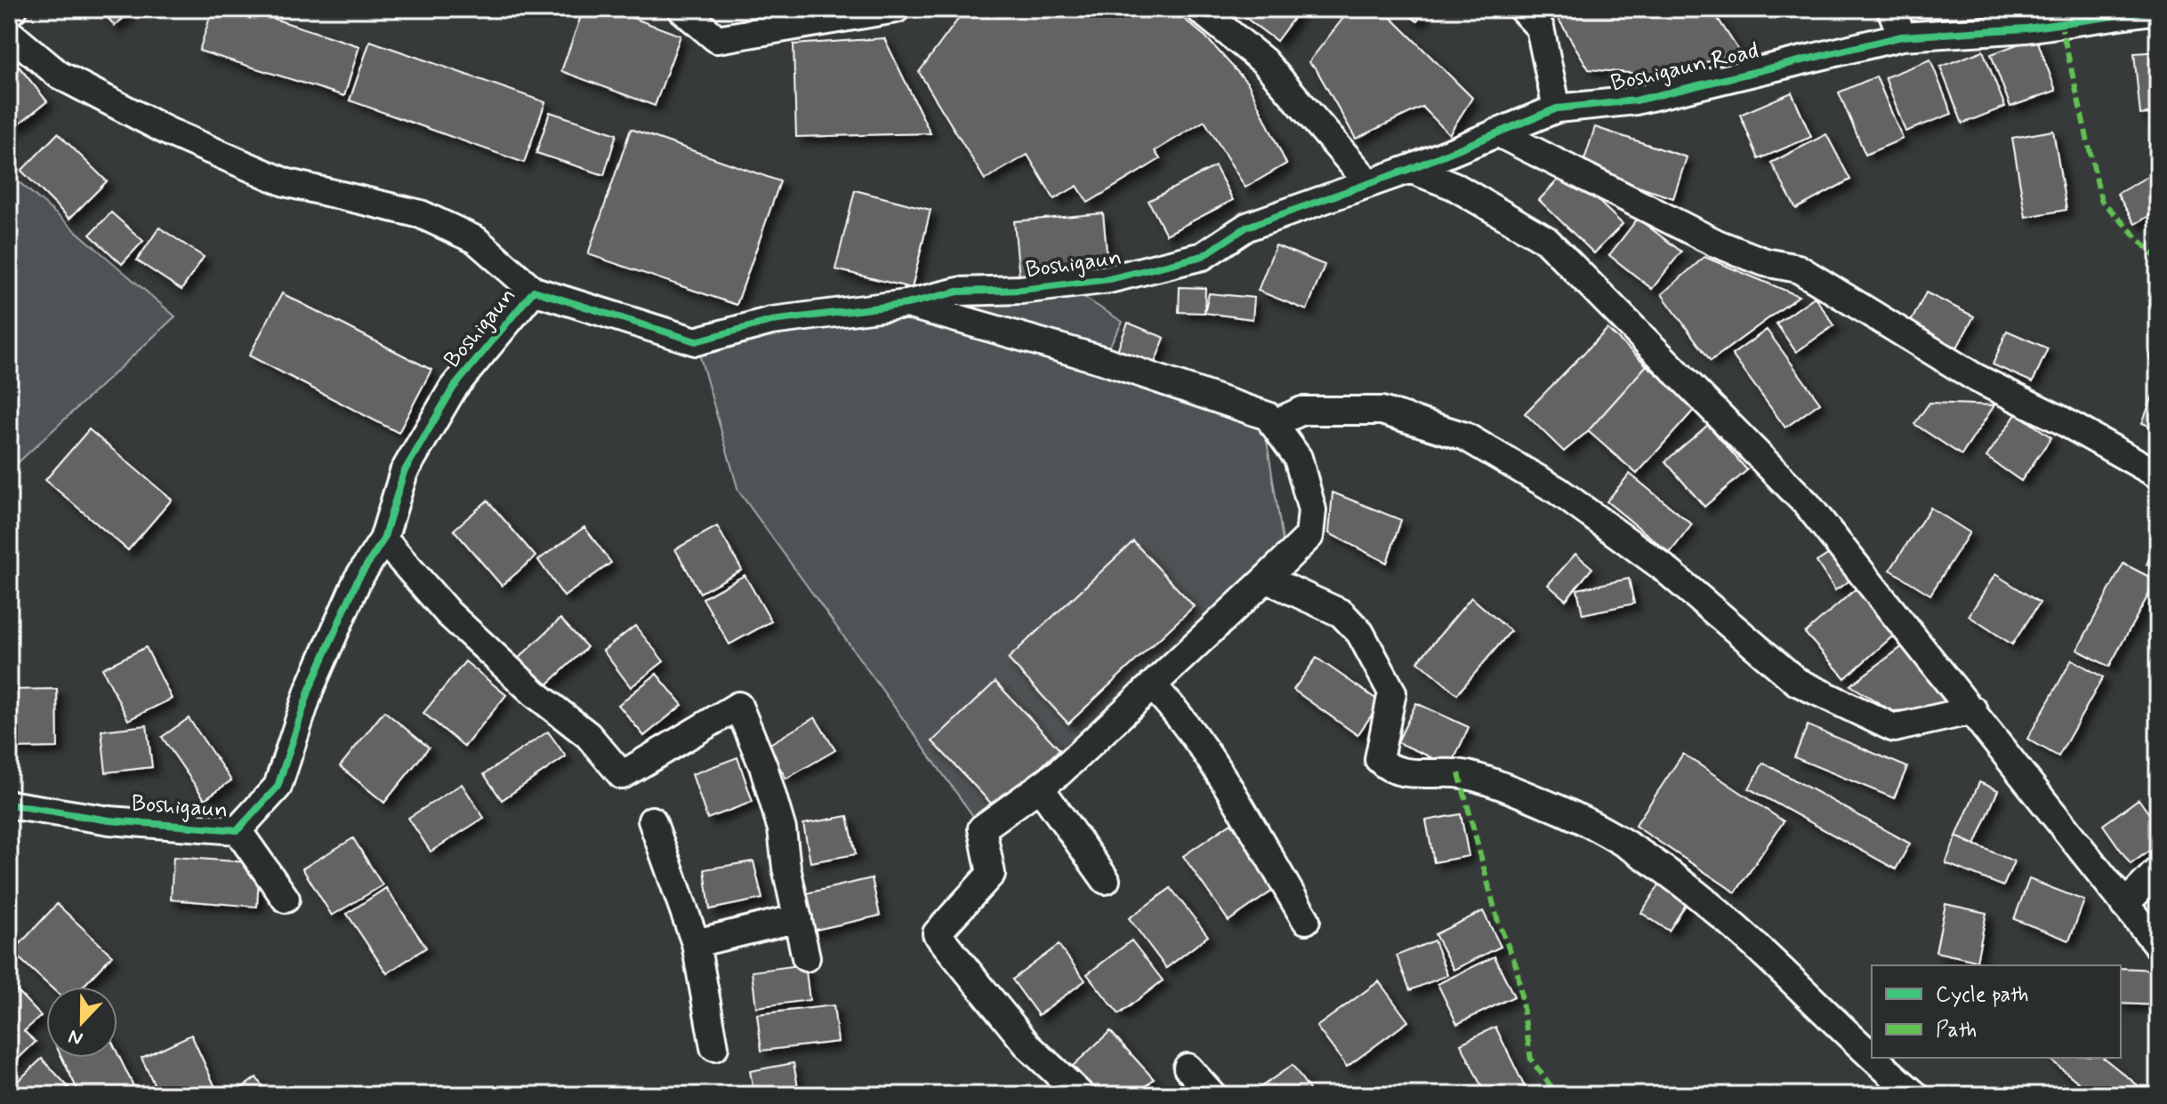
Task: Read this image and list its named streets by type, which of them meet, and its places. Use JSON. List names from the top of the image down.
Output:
{
  "streets": {
    "street": ["Boshigaun Road", "Boshigaun"]
  },
  "crossings": [
    ["Boshigaun Road", "Boshigaun"]
  ],
  "legend": ["Cycle path", "Path"],
  "north": "bottom"
}
